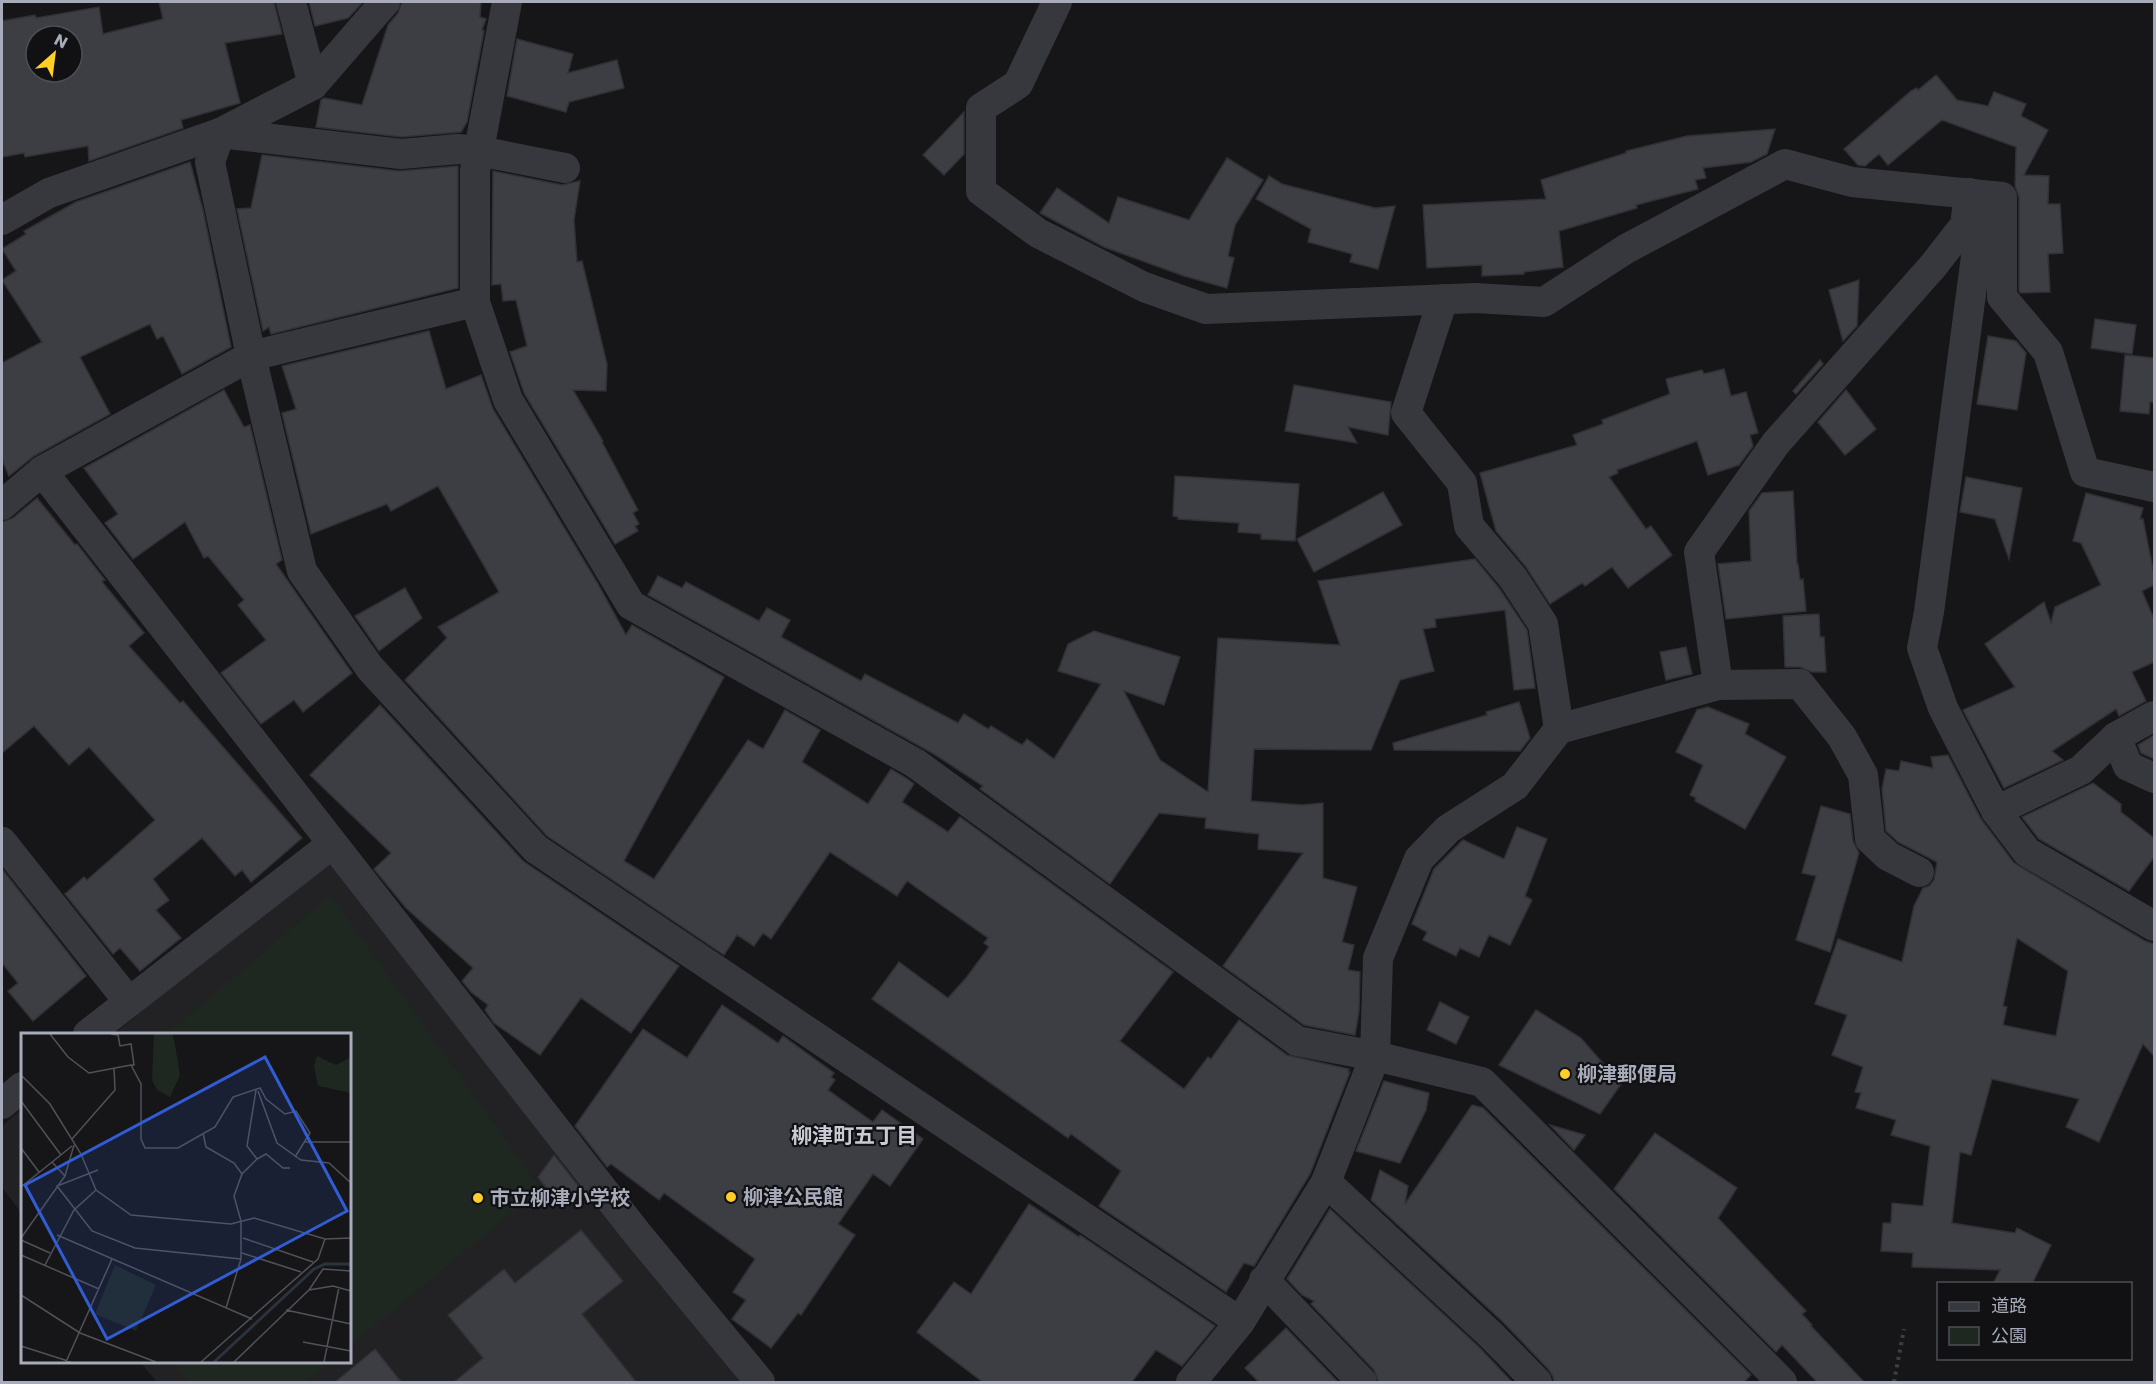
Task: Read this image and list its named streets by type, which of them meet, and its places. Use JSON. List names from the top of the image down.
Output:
{
  "districts": ["柳津町五丁目"],
  "places": ["柳津郵便局", "柳津公民館", "市立柳津小学校"],
  "legend": ["道路", "公園"],
  "north": "top right"
}
